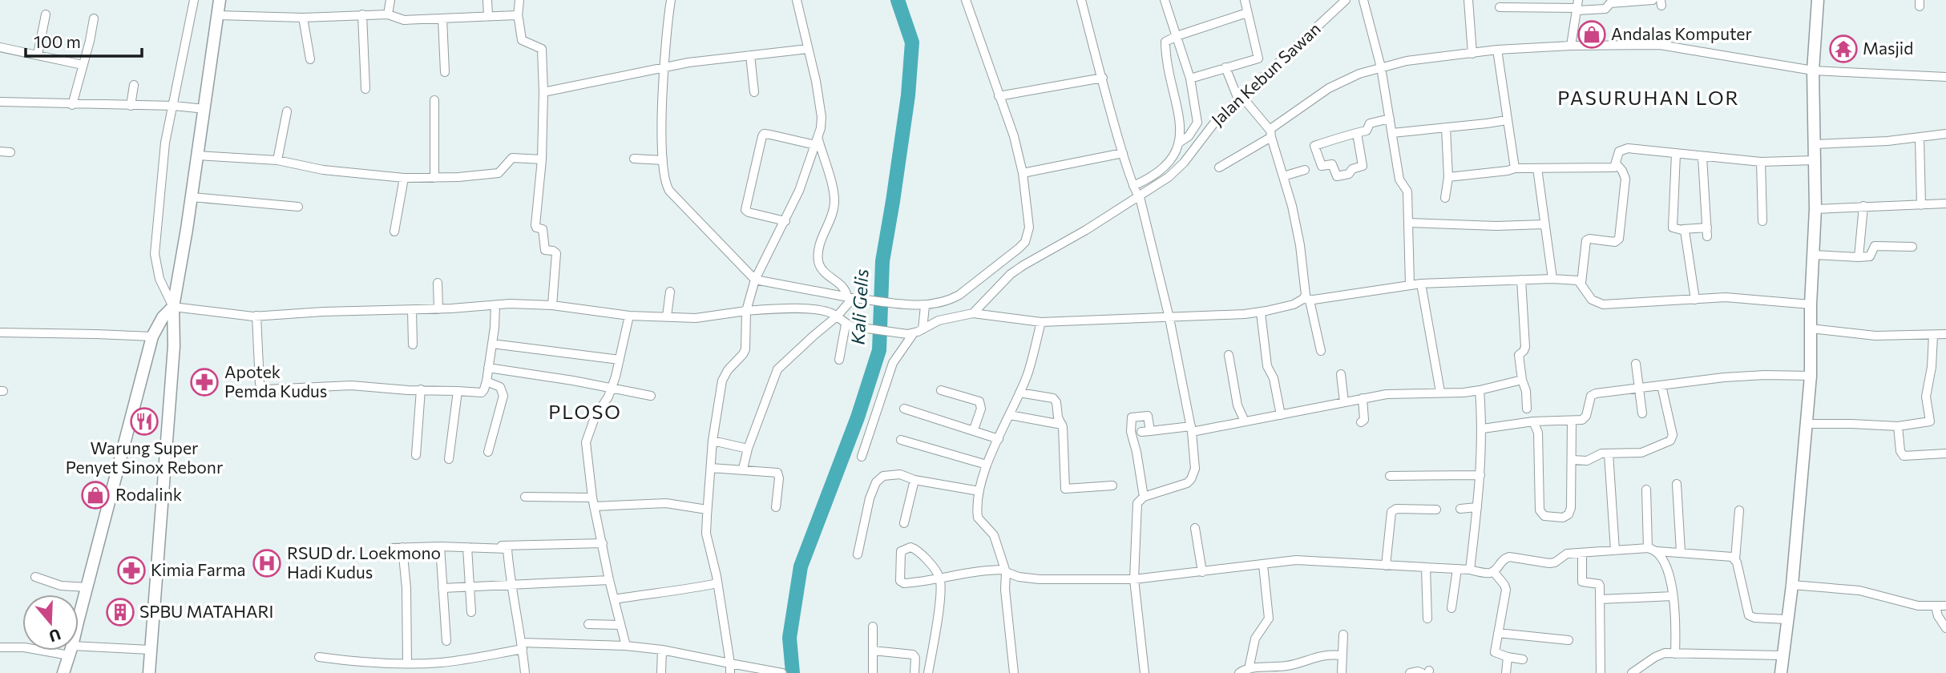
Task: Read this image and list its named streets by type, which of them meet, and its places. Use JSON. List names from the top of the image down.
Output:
{
  "streets": {
    "street": ["Jalan Kebun Sawan"]
  },
  "districts": ["PASURUHAN LOR", "PLOSO"],
  "water": ["Kali Gelis"],
  "places": {
    "shop": ["Andalas Komputer", "Rodalink"],
    "temple": ["Masjid"],
    "pharmacy": ["Apotek Pemda Kudus", "Kimia Farma"],
    "restaurant": ["Warung Super Penyet Sinox Rebonr"],
    "hospital": ["RSUD dr. Loekmono Hadi Kudus"],
    "building": ["SPBU MATAHARI"]
  },
  "scale_bar": "100 m",
  "north": "bottom"
}
